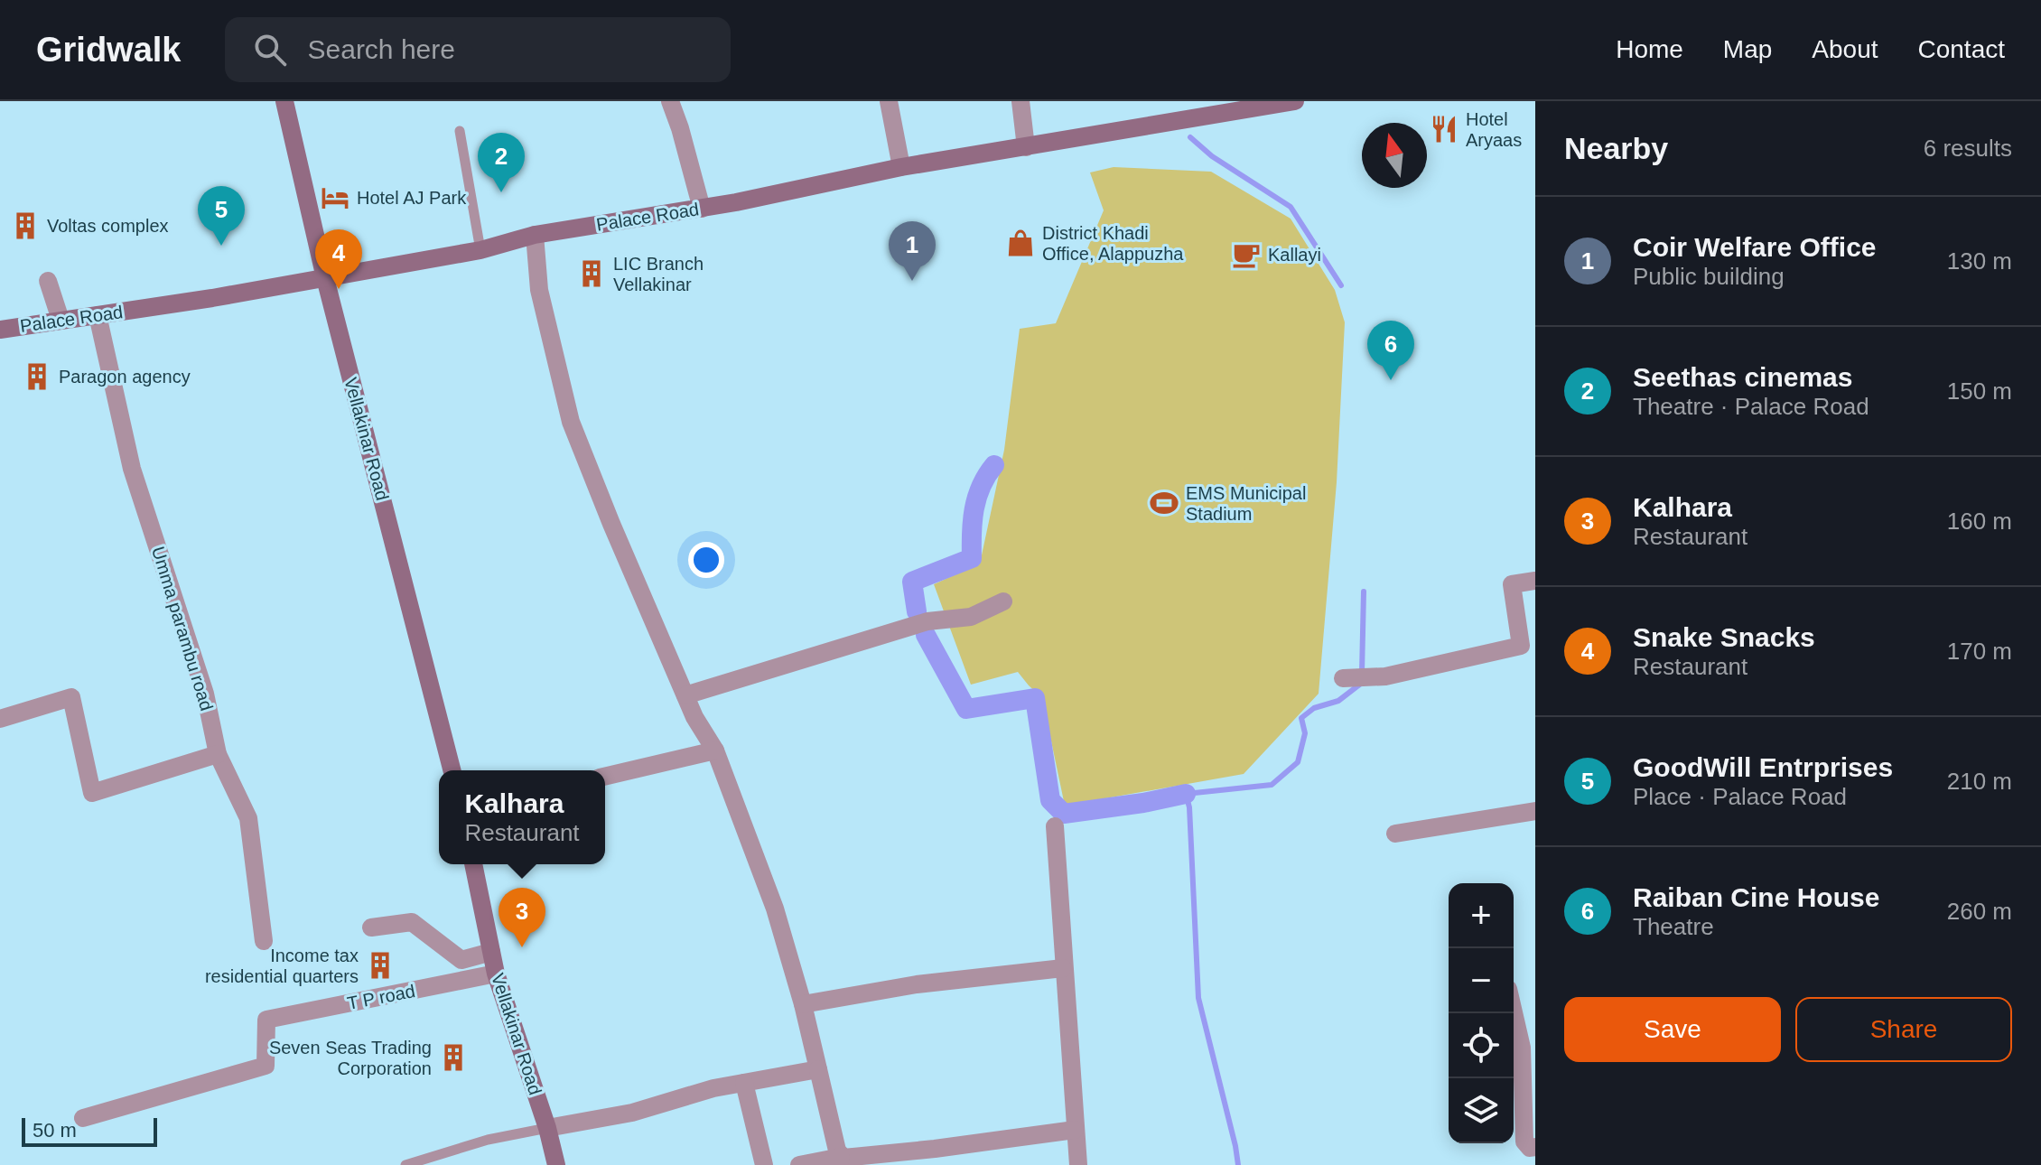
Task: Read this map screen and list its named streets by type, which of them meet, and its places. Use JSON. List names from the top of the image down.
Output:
{
  "streets": {
    "main road": ["Palace Road", "Vellakinar Road"],
    "street": ["Umma parambu road", "T P road"]
  },
  "crossings": [
    ["Palace Road", "Vellakinar Road"],
    ["Palace Road", "Umma parambu road"],
    ["Vellakinar Road", "T P road"]
  ],
  "places": {
    "restaurant": ["Hotel Aryaas"],
    "hotel": ["Hotel AJ Park"],
    "building": [
      "Voltas complex",
      "LIC Branch Vellakinar",
      "Paragon agency",
      "Income tax residential quarters",
      "Seven Seas Trading Corporation"
    ],
    "shop": ["District Khadi Office, Alappuzha"],
    "cafe": ["Kallayi"],
    "sports": ["EMS Municipal Stadium"]
  },
  "scale_bar": "50 m",
  "north": "top",
  "page": {
    "header": "Gridwalk",
    "search": "Search here",
    "nav": [
      "Home",
      "Map",
      "About",
      "Contact"
    ],
    "heading": ["Nearby", "6 results"],
    "pins": [
      "2",
      "5",
      "1",
      "4",
      "6",
      "3"
    ],
    "list": [
      {
        "mark": "1",
        "name": "Coir Welfare Office",
        "note": "Public building",
        "value": "130 m"
      },
      {
        "mark": "2",
        "name": "Seethas cinemas",
        "note": "Theatre · Palace Road",
        "value": "150 m"
      },
      {
        "mark": "3",
        "name": "Kalhara",
        "note": "Restaurant",
        "value": "160 m"
      },
      {
        "mark": "4",
        "name": "Snake Snacks",
        "note": "Restaurant",
        "value": "170 m"
      },
      {
        "mark": "5",
        "name": "GoodWill Entrprises",
        "note": "Place · Palace Road",
        "value": "210 m"
      },
      {
        "mark": "6",
        "name": "Raiban Cine House",
        "note": "Theatre",
        "value": "260 m"
      }
    ],
    "popup": ["Kalhara", "Restaurant"],
    "map_buttons": ["+", "−"],
    "buttons": ["Save", "Share"],
    "scale": "50 m"
  }
}
